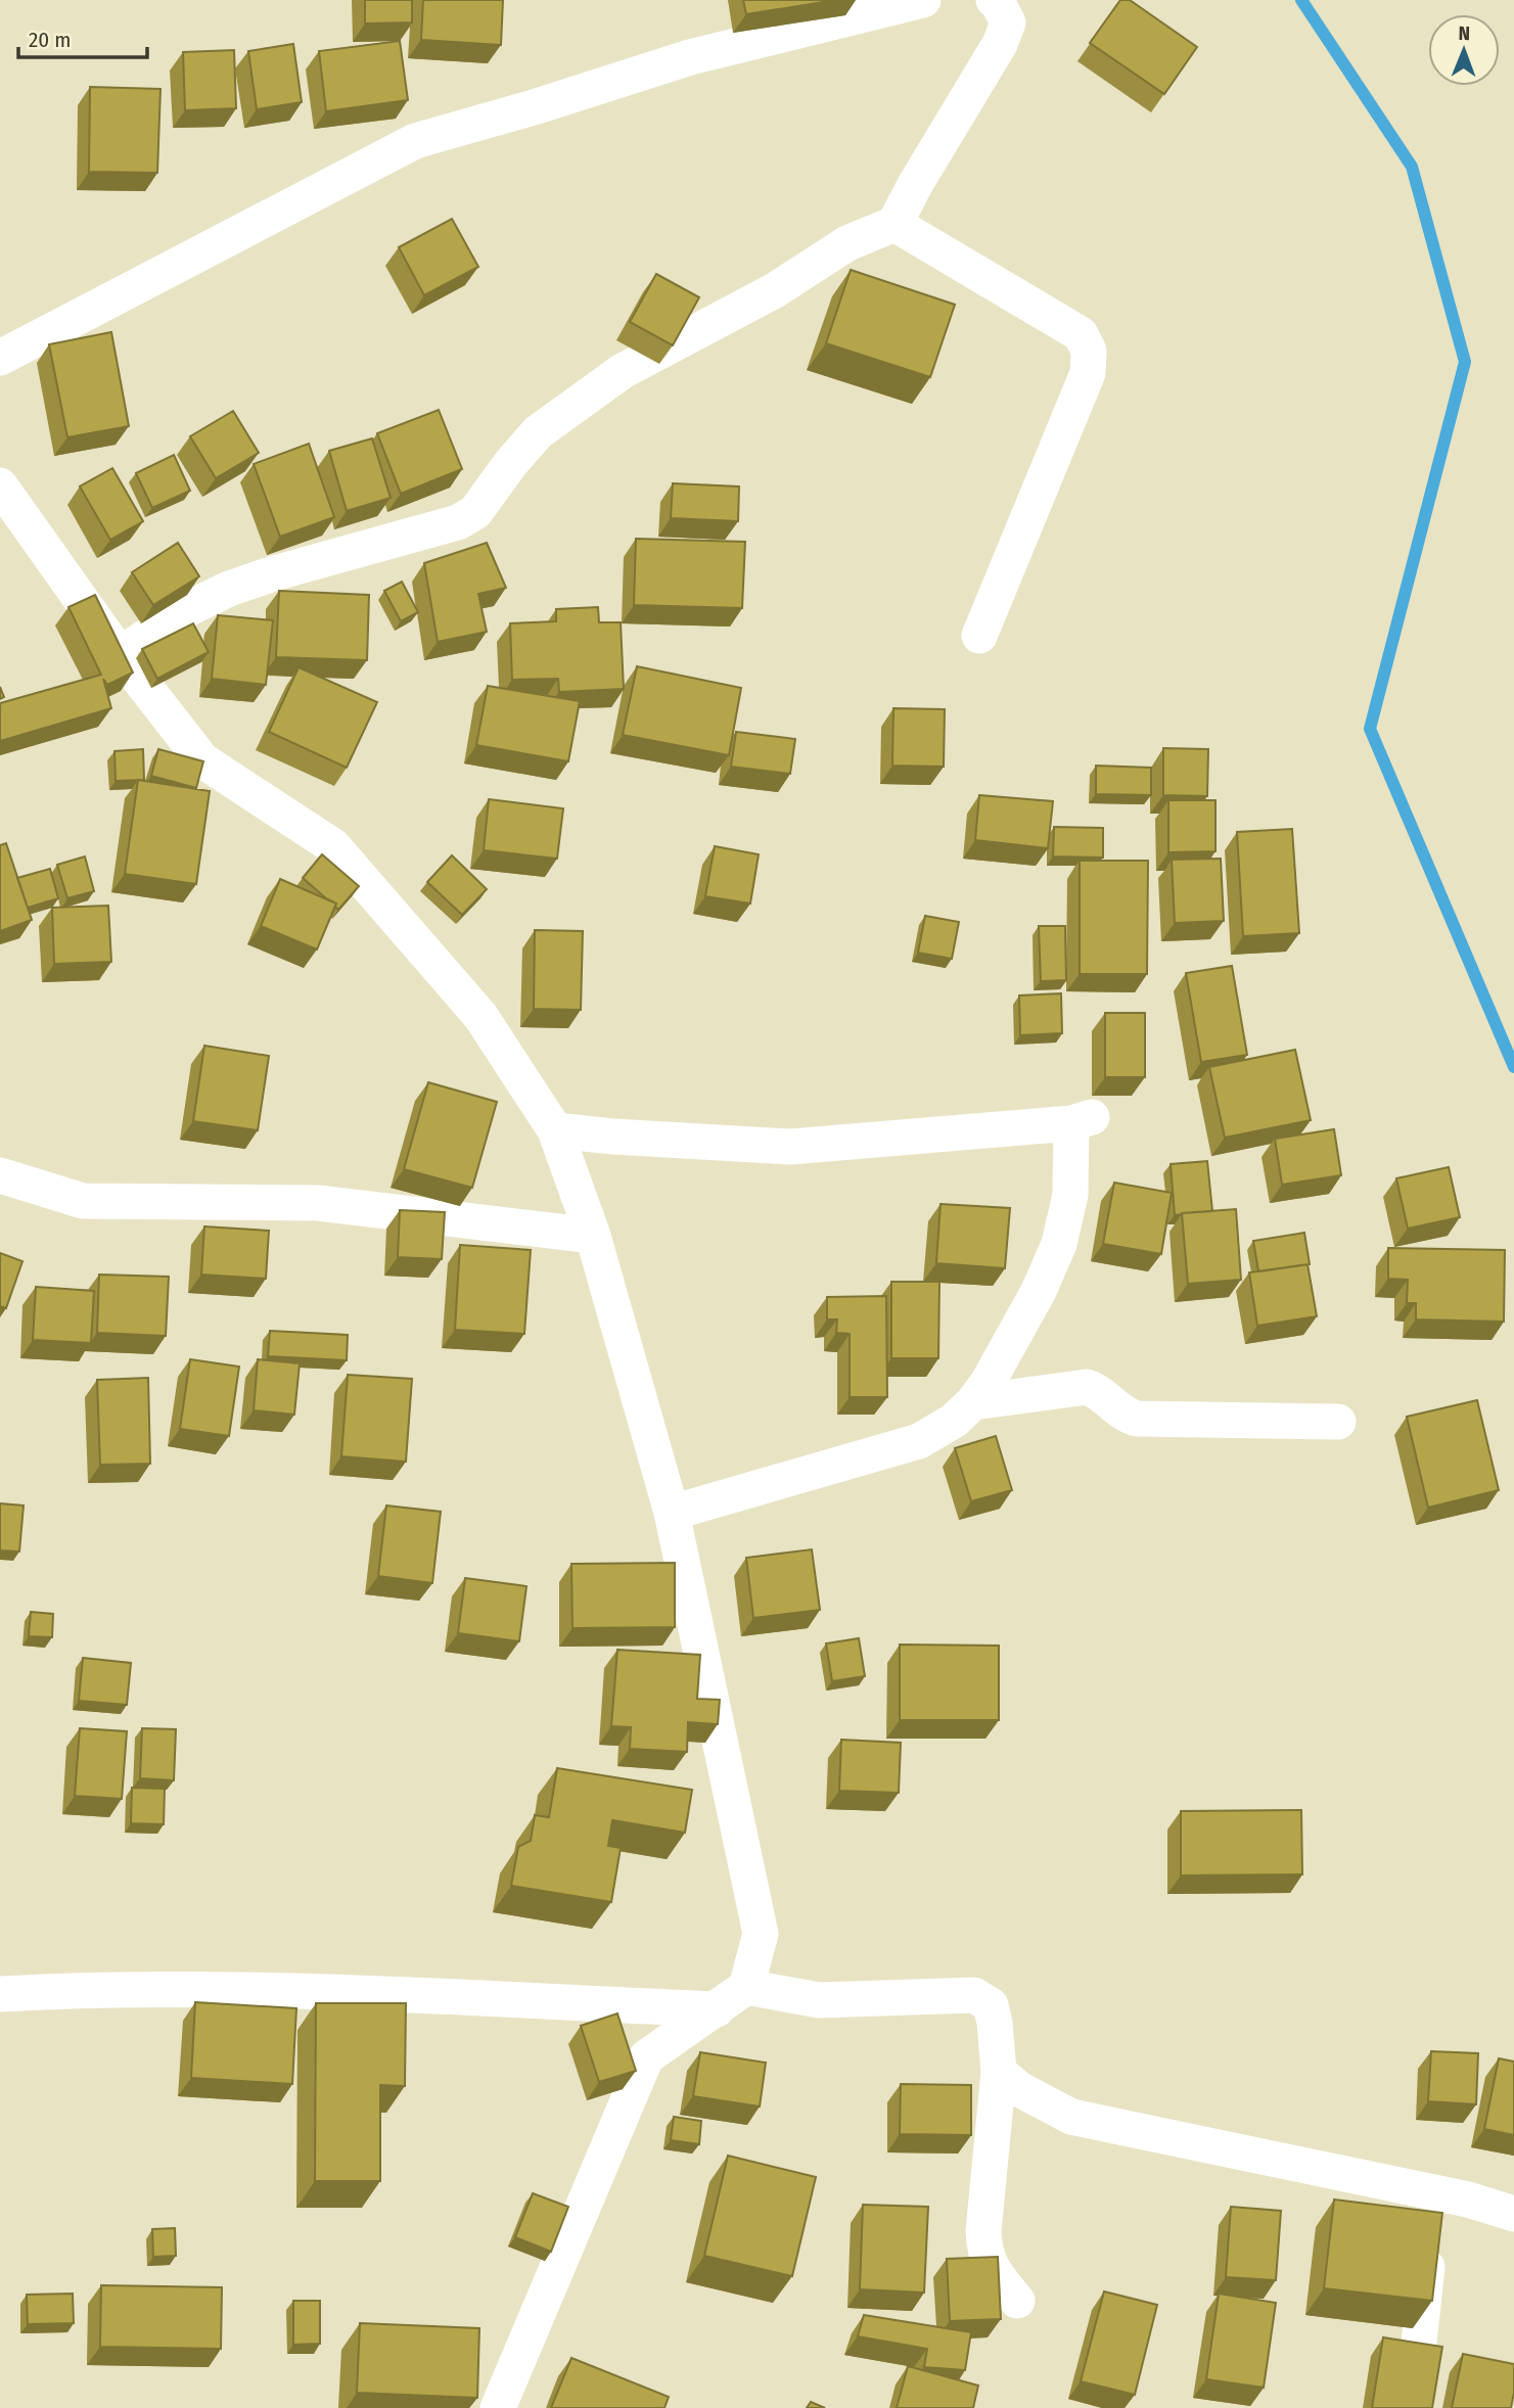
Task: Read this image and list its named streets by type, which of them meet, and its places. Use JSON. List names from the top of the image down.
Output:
{
  "scale_bar": "20 m",
  "north": "top"
}
